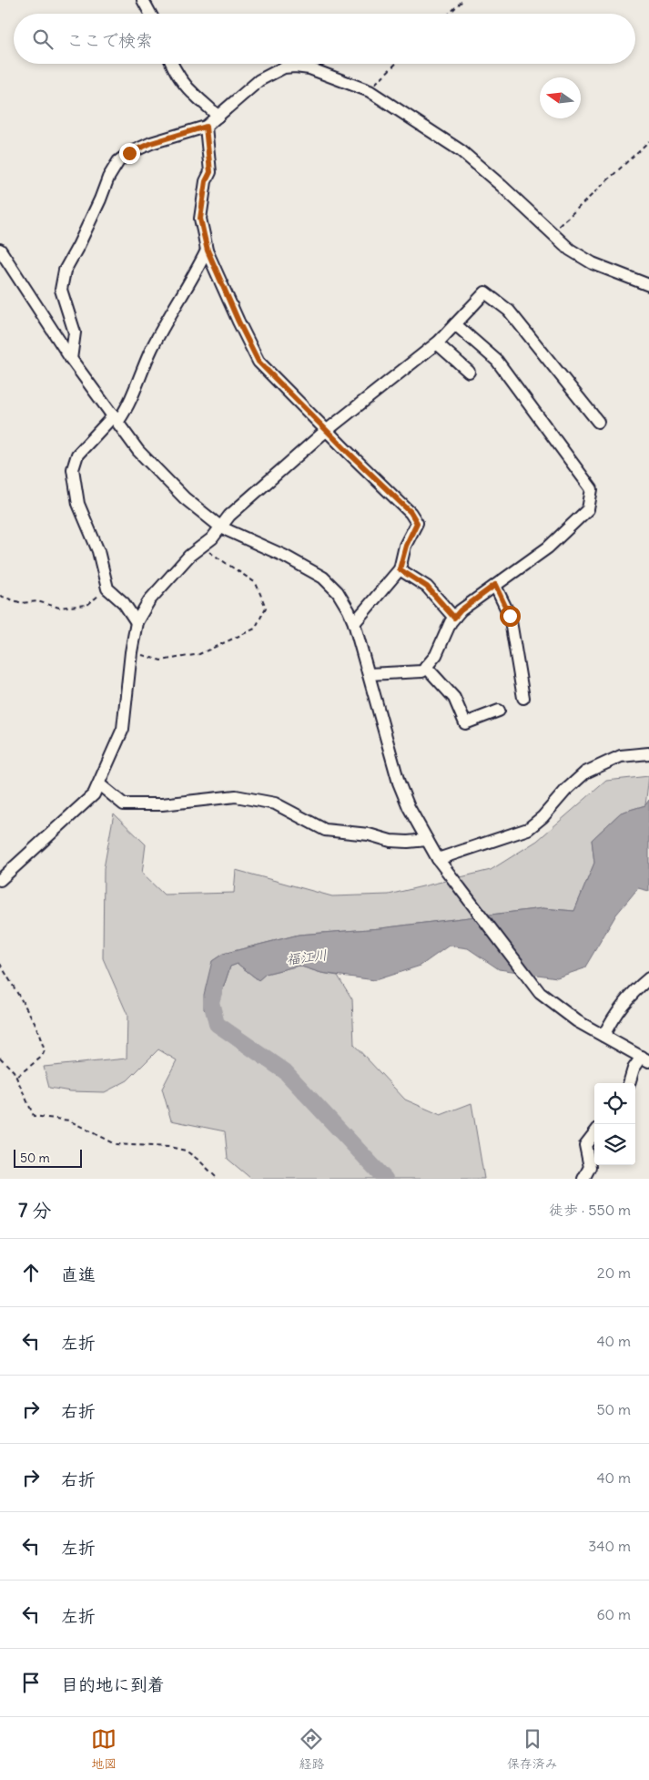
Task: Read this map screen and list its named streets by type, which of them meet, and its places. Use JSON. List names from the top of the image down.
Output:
{
  "water": ["福江川"],
  "scale_bar": "50 m",
  "north": "left",
  "page": {
    "search": "ここで検索",
    "scale": "50 m",
    "heading": ["7 分", "徒歩 · 550 m"],
    "list": [
      ["直進", "20 m"],
      ["左折", "40 m"],
      ["右折", "50 m"],
      ["右折", "40 m"],
      ["左折", "340 m"],
      ["左折", "60 m"],
      "目的地に到着"
    ],
    "nav": ["地図", "経路", "保存済み"]
  }
}
